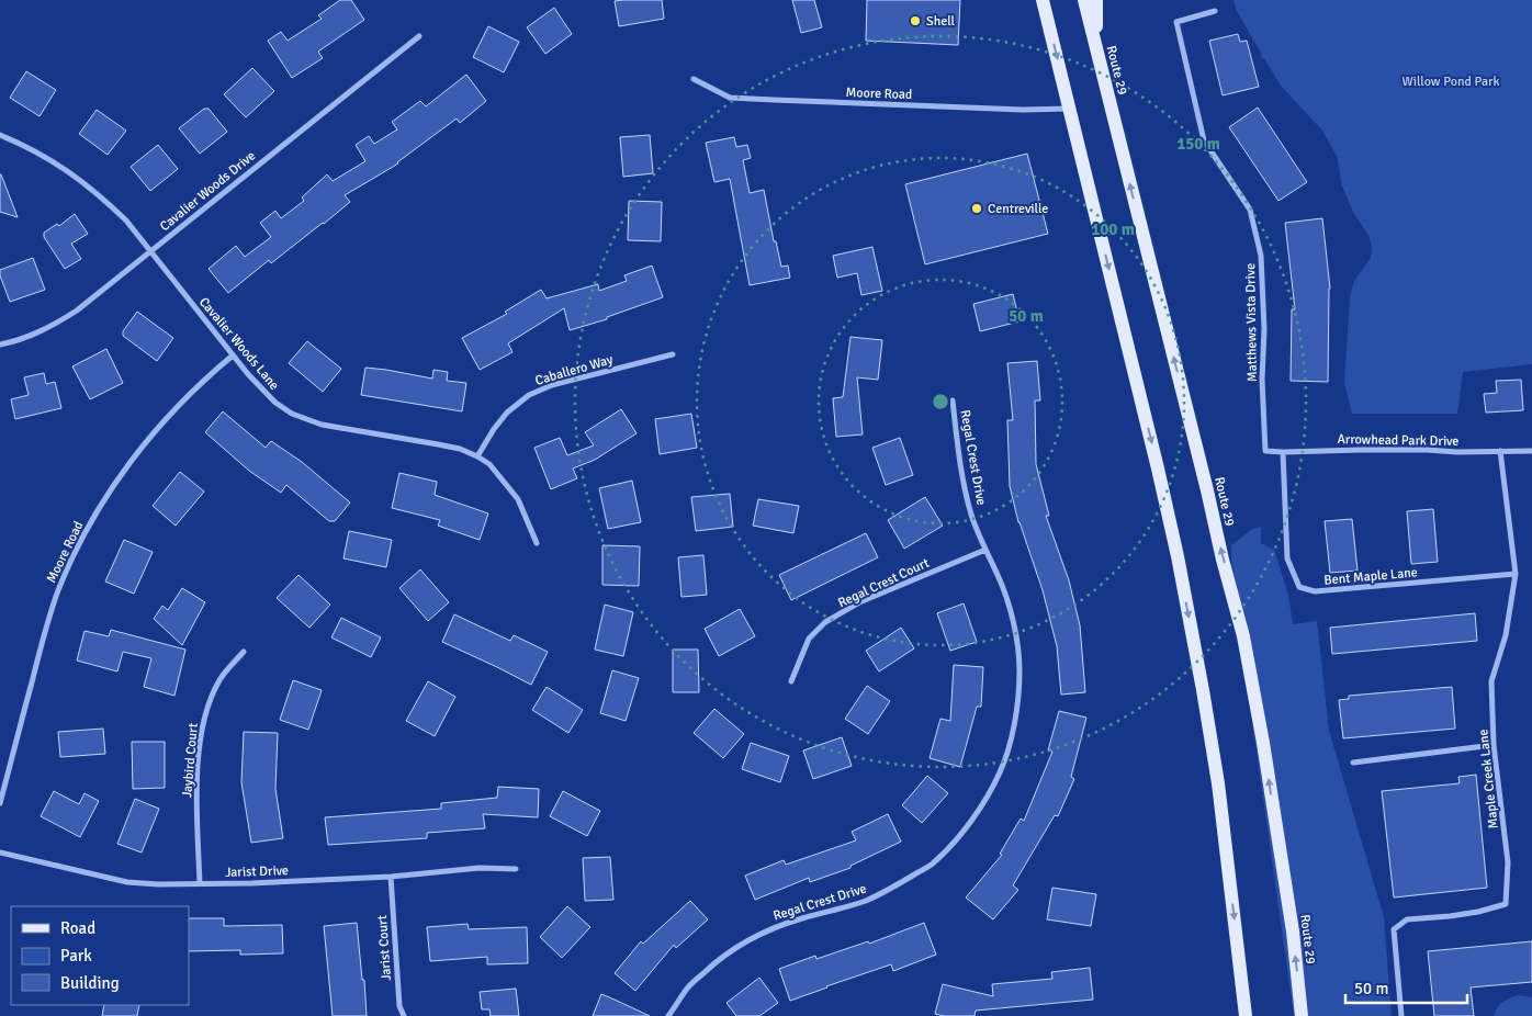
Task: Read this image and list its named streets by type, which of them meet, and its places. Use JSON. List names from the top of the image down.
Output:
{
  "streets": {
    "main road": ["Route 29"],
    "street": [
      "Moore Road",
      "Cavalier Woods Drive",
      "Matthews Vista Drive",
      "Cavalier Woods Lane",
      "Caballero Way",
      "Arrowhead Park Drive",
      "Regal Crest Drive",
      "Bent Maple Lane",
      "Regal Crest Court",
      "Jaybird Court",
      "Maple Creek Lane",
      "Jarist Drive",
      "Jarist Court"
    ]
  },
  "crossings": [
    ["Moore Road", "Cavalier Woods Lane"],
    ["Cavalier Woods Drive", "Cavalier Woods Lane"],
    ["Matthews Vista Drive", "Arrowhead Park Drive"],
    ["Cavalier Woods Lane", "Caballero Way"],
    ["Arrowhead Park Drive", "Bent Maple Lane"],
    ["Arrowhead Park Drive", "Maple Creek Lane"],
    ["Regal Crest Drive", "Regal Crest Court"],
    ["Bent Maple Lane", "Maple Creek Lane"],
    ["Jaybird Court", "Jarist Drive"],
    ["Jarist Drive", "Jarist Court"]
  ],
  "parks": ["Willow Pond Park"],
  "places": ["Shell", "Centreville"],
  "legend": ["Road", "Park", "Building"],
  "scale_bar": "50 m",
  "rings": ["150 m", "100 m", "50 m"]
}
